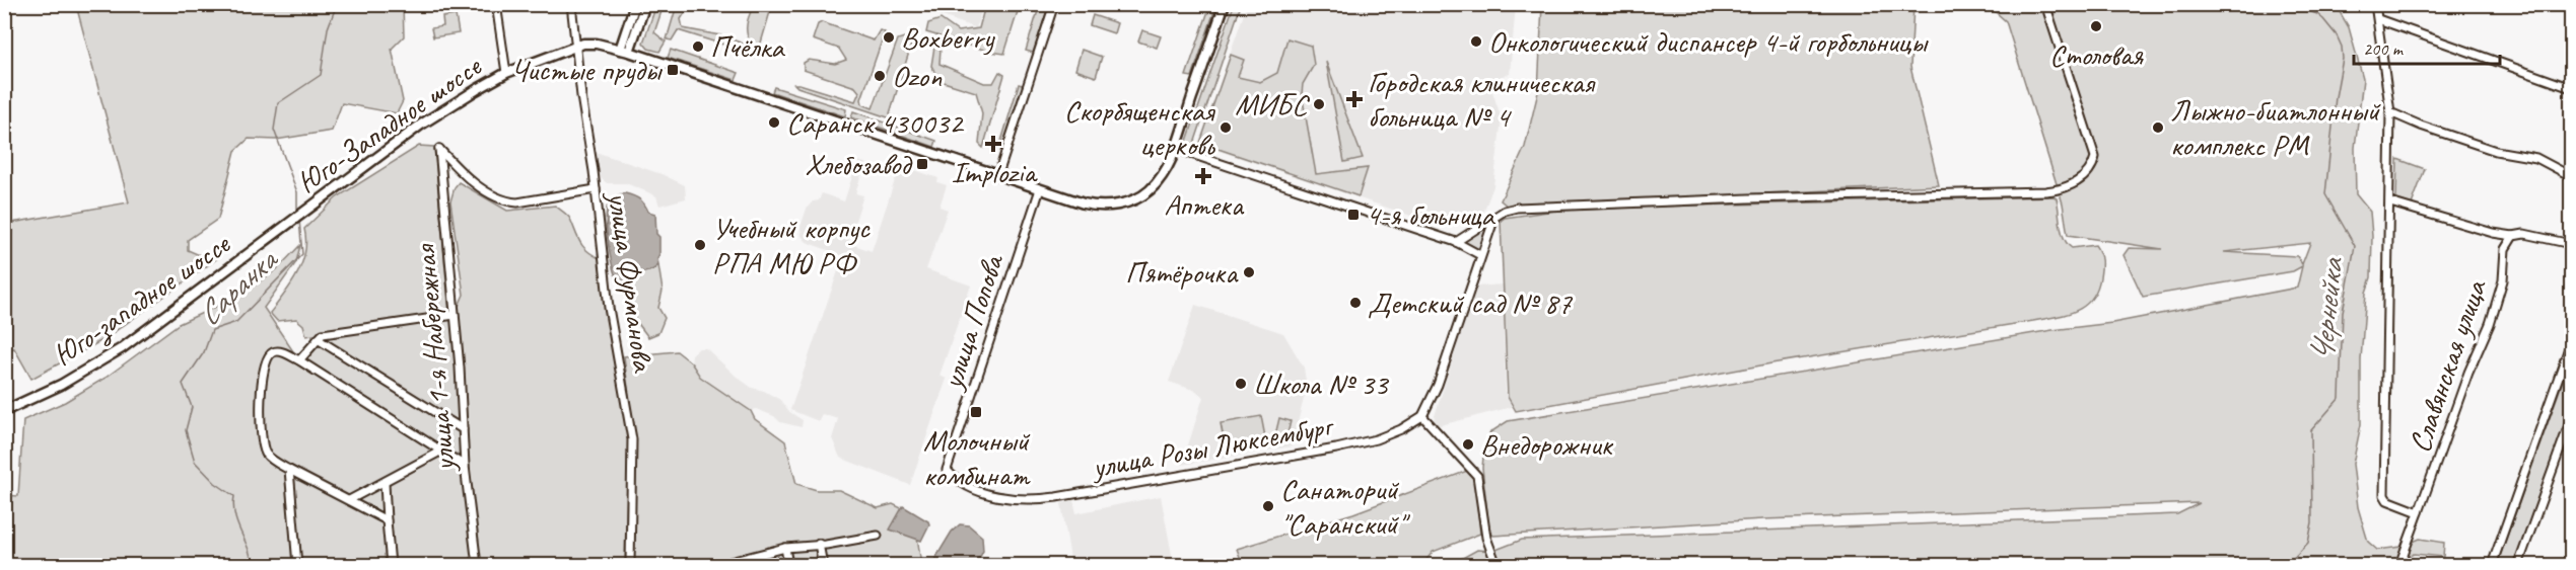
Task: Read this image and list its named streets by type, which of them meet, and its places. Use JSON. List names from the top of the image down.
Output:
{
  "streets": {
    "main road": ["Юго-Западное шоссе", "Юго-западное шоссе"],
    "street": [
      "улица Фурманова",
      "улица Попова",
      "улица 1-я Набережная",
      "Славянская улица",
      "улица Розы Люксембург"
    ]
  },
  "crossings": [
    ["Юго-Западное шоссе", "улица Фурманова"],
    ["Юго-Западное шоссе", "Юго-западное шоссе"],
    ["улица Фурманова", "улица 1-я Набережная"],
    ["улица Попова", "улица Розы Люксембург"]
  ],
  "water": ["Саранка", "Чернейка"],
  "places": {
    "other": [
      "Столовая",
      "Boxberry",
      "Онкологический диспансер 4-й горбольницы",
      "Пчёлка",
      "Ozon",
      "МИБС",
      "Саранск 430032",
      "Скорбященская церковь",
      "Лыжно-биатлонный комплекс РМ",
      "Учебный корпус РПА МЮ РФ",
      "Пятёрочка",
      "Детский сад № 87",
      "Школа № 33",
      "Внедорожник",
      "Санаторий \"Саранский\""
    ],
    "transit": [
      "Чистые пруды",
      "Хлебозавод",
      "4-я больница",
      "Молочный комбинат"
    ],
    "health": ["Городская клиническая больница № 4", "Implozia", "Аптека"]
  },
  "scale_bar": "200 m"
}
